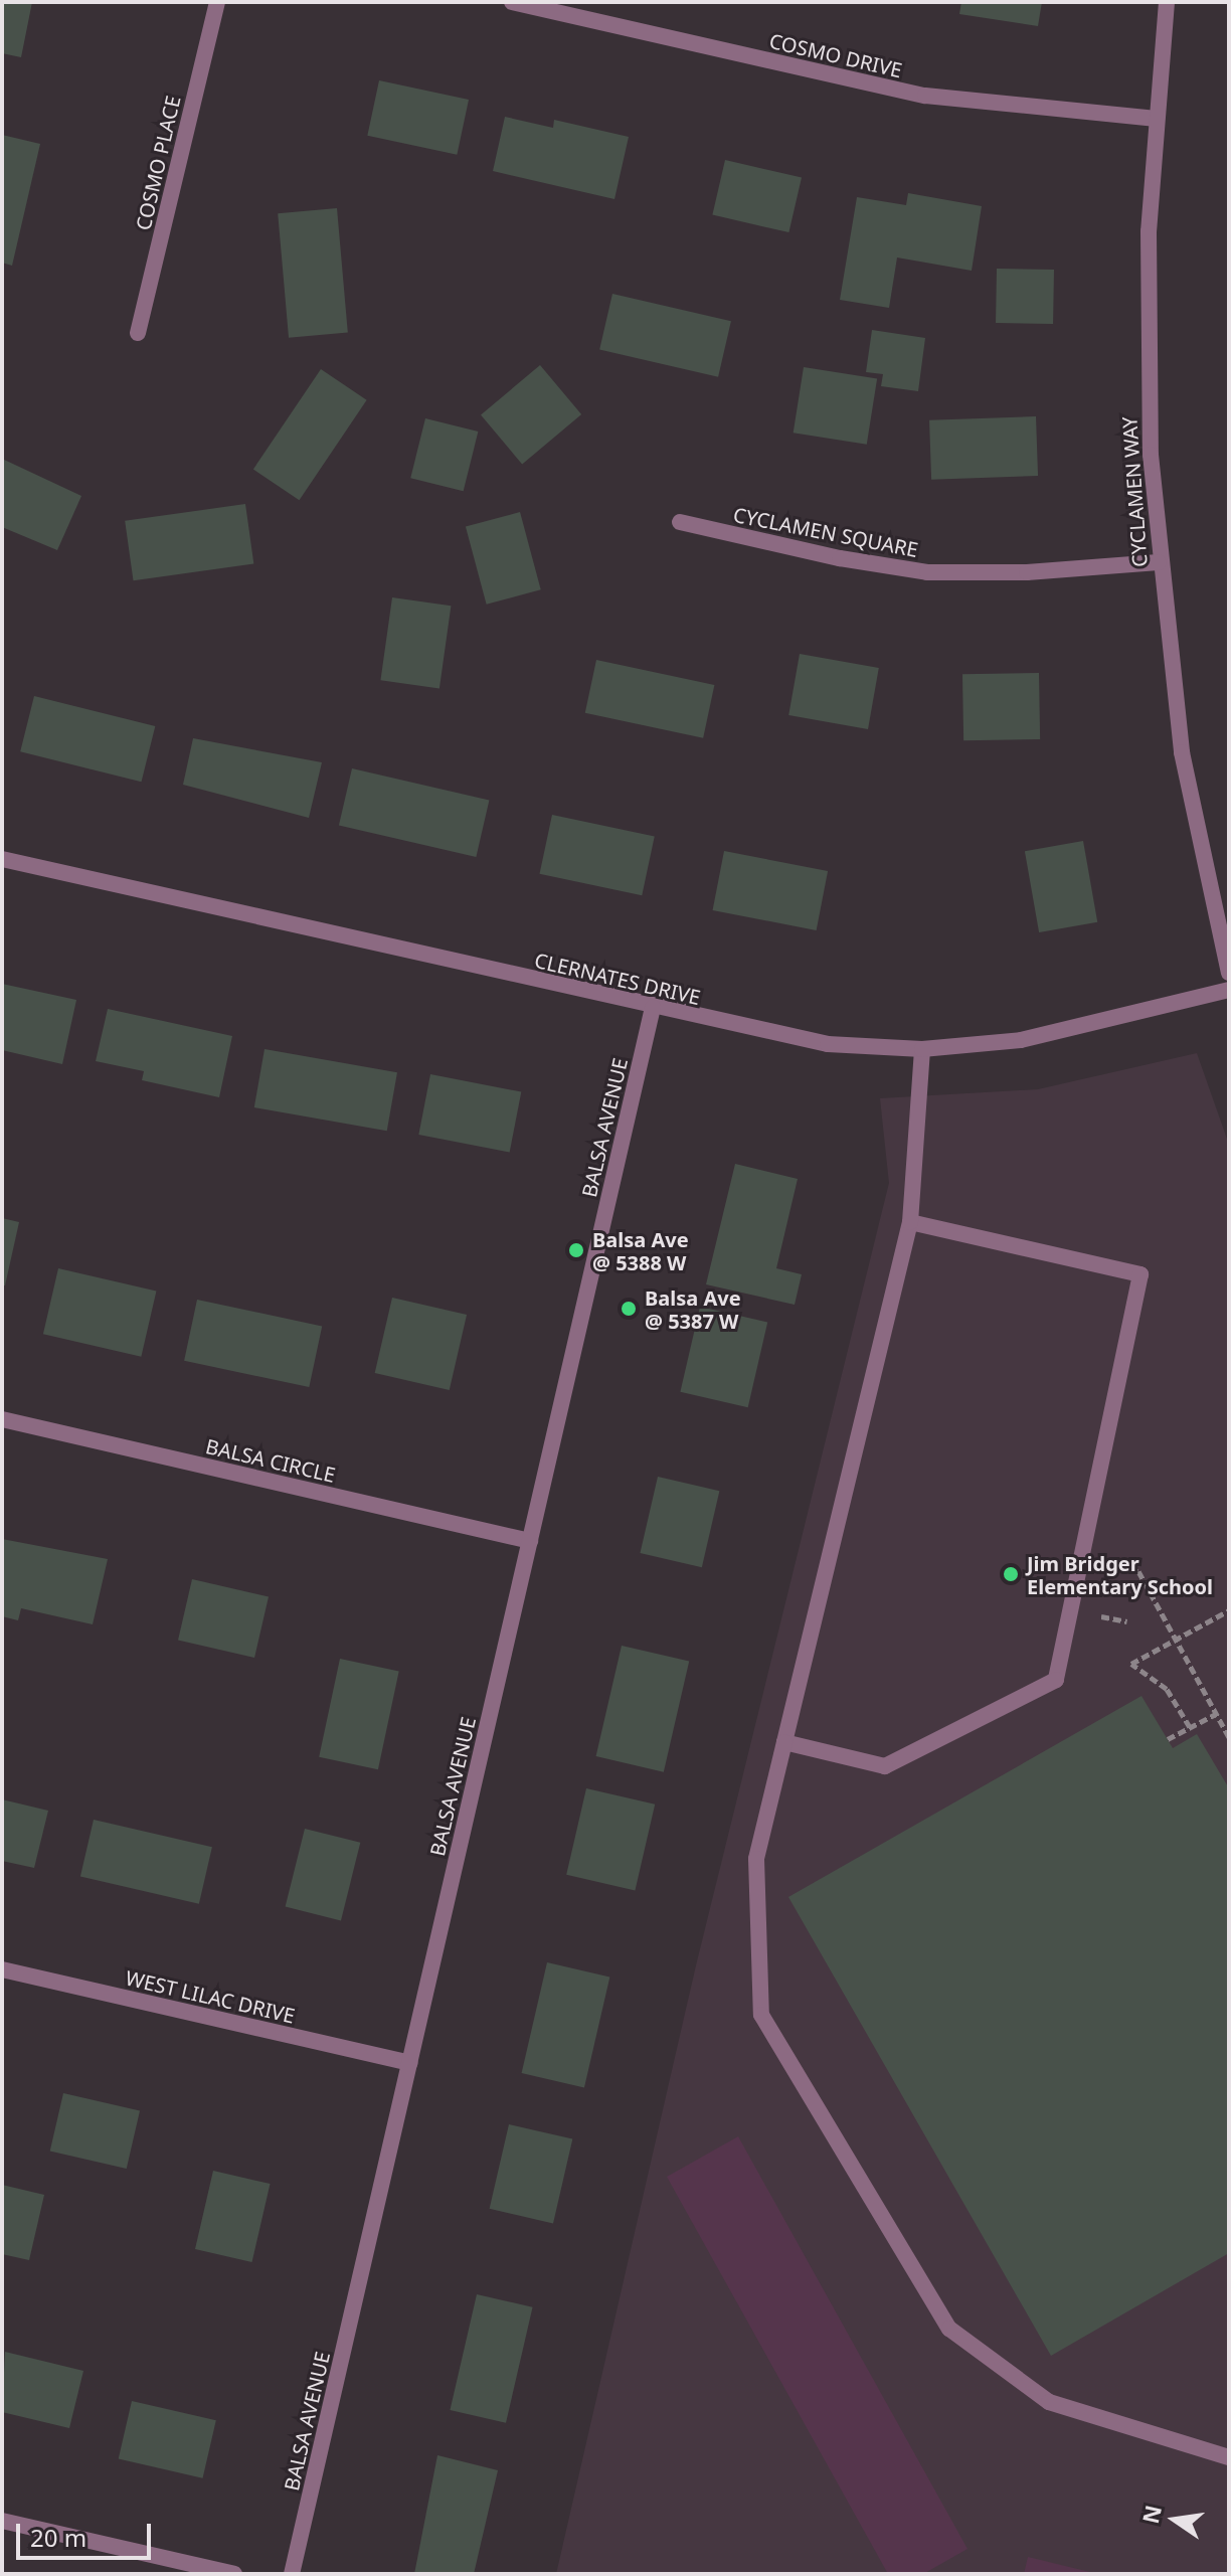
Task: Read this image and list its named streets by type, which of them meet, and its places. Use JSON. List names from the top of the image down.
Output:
{
  "streets": {
    "street": [
      "COSMO DRIVE",
      "COSMO PLACE",
      "CYCLAMEN WAY",
      "CYCLAMEN SQUARE",
      "CLERNATES DRIVE",
      "BALSA AVENUE",
      "BALSA CIRCLE",
      "WEST LILAC DRIVE"
    ]
  },
  "crossings": [
    ["COSMO DRIVE", "CYCLAMEN WAY"],
    ["CYCLAMEN WAY", "CYCLAMEN SQUARE"],
    ["CLERNATES DRIVE", "BALSA AVENUE"],
    ["BALSA AVENUE", "BALSA CIRCLE"],
    ["BALSA AVENUE", "WEST LILAC DRIVE"]
  ],
  "places": ["Balsa Ave @ 5388 W", "Balsa Ave @ 5387 W", "Jim Bridger Elementary School"],
  "scale_bar": "20 m",
  "north": "left"
}
